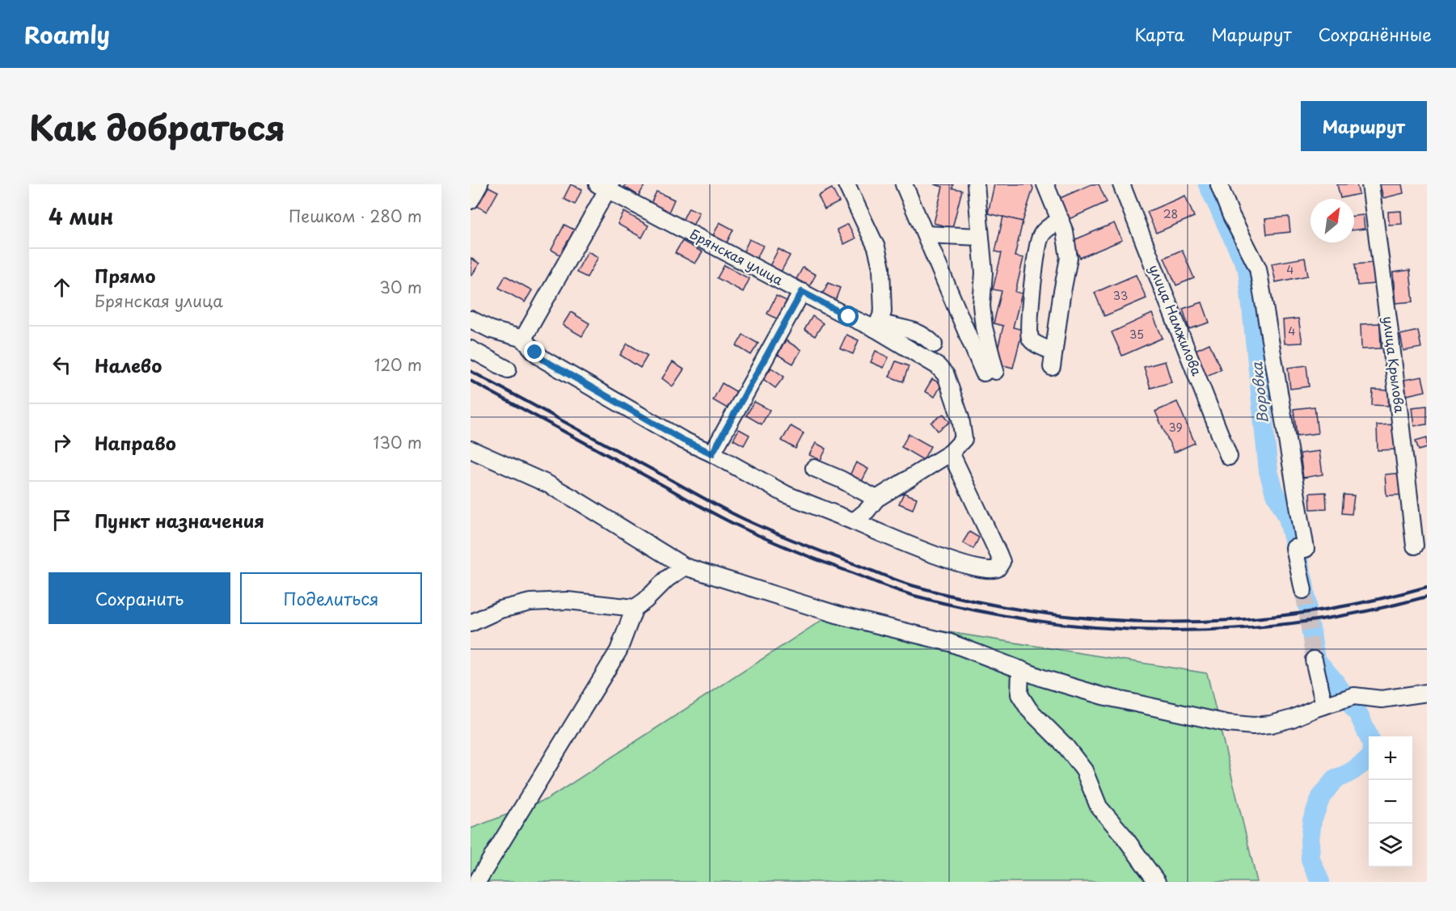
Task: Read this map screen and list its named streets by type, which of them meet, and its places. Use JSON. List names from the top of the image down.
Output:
{
  "streets": {
    "street": ["Брянская улица", "улица Намжилова", "улица Крылова"]
  },
  "water": ["Воровка"],
  "house_numbers": [
    "28",
    "4",
    "33",
    "4",
    "35",
    "39"
  ],
  "north": "top right",
  "page": {
    "header": "Roamly",
    "nav": ["Карта", "Маршрут", "Сохранённые"],
    "title": "Как добраться",
    "buttons": [
      "Маршрут",
      ["Сохранить", "Поделиться"]
    ],
    "heading": ["4 мин", "Пешком · 280 m"],
    "list": [
      ["Прямо", "Брянская улица", "30 m"],
      ["Налево", "120 m"],
      ["Направо", "130 m"],
      "Пункт назначения"
    ],
    "map_buttons": ["+", "−"]
  }
}
